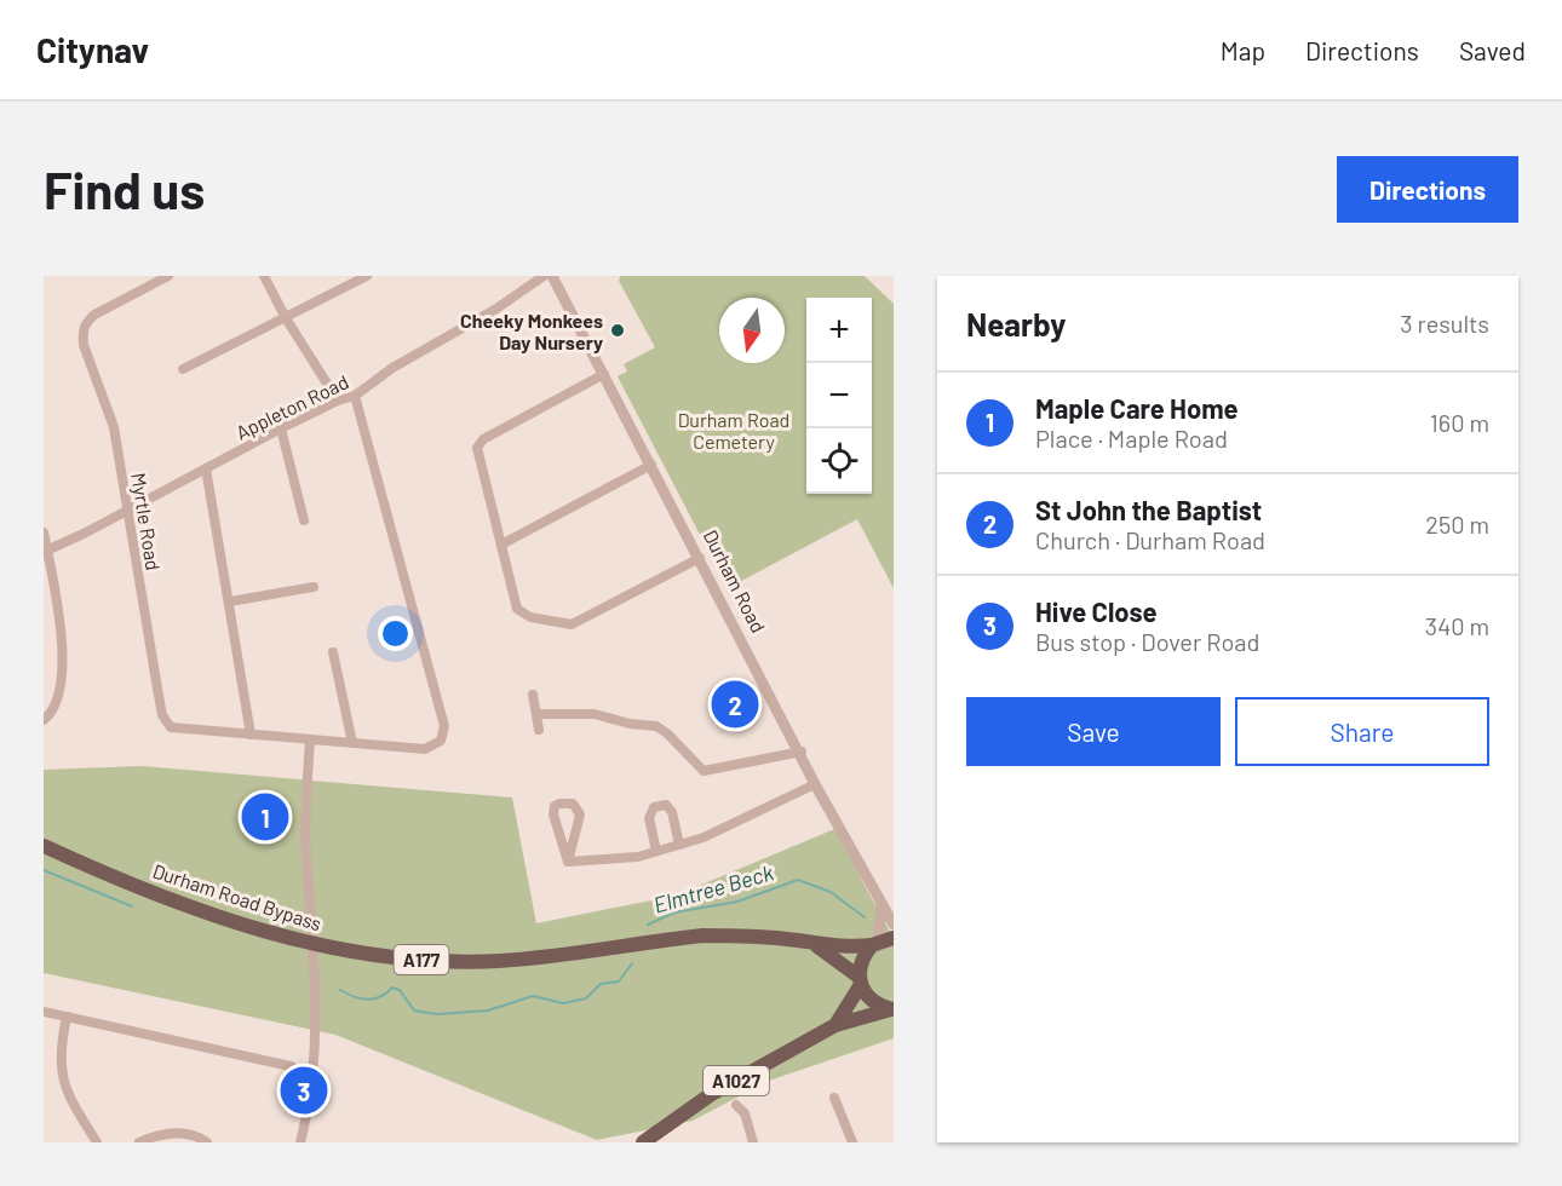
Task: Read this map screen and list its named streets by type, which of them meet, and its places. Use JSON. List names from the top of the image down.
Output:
{
  "streets": {
    "main road": ["Durham Road Bypass", "A177", "A1027"],
    "street": ["Appleton Road", "Myrtle Road", "Durham Road"]
  },
  "crossings": [
    ["Appleton Road", "Myrtle Road"]
  ],
  "water": ["Elmtree Beck"],
  "parks": ["Durham Road Cemetery"],
  "places": ["Cheeky Monkees Day Nursery"],
  "north": "bottom",
  "page": {
    "header": "Citynav",
    "nav": ["Map", "Directions", "Saved"],
    "buttons": [
      "Directions",
      ["Save", "Share"]
    ],
    "title": "Find us",
    "heading": ["Nearby", "3 results"],
    "map_buttons": ["+", "−"],
    "list": [
      {
        "mark": "1",
        "name": "Maple Care Home",
        "note": "Place · Maple Road",
        "value": "160 m"
      },
      {
        "mark": "2",
        "name": "St John the Baptist",
        "note": "Church · Durham Road",
        "value": "250 m"
      },
      {
        "mark": "3",
        "name": "Hive Close",
        "note": "Bus stop · Dover Road",
        "value": "340 m"
      }
    ],
    "pins": ["2", "1", "3"]
  }
}
